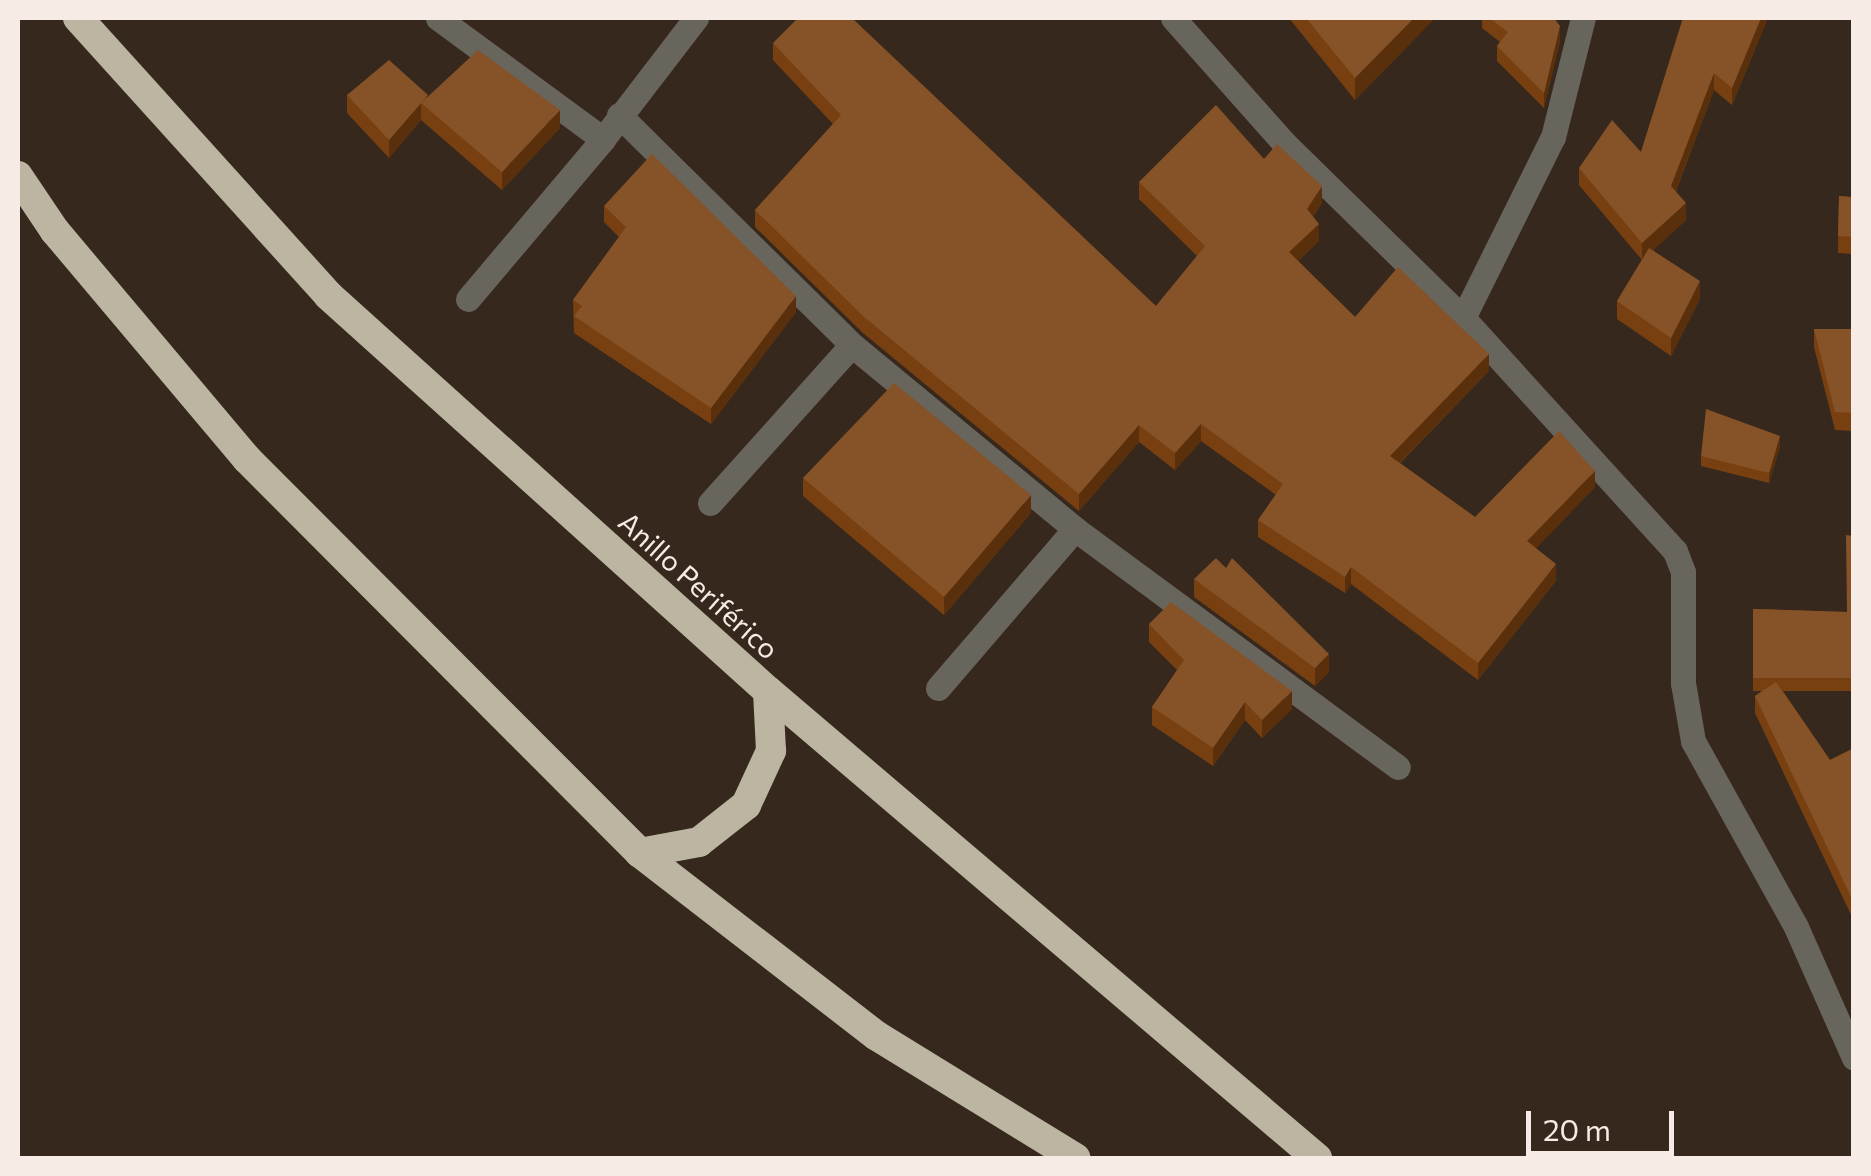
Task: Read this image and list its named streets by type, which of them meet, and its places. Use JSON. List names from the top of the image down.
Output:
{
  "streets": {
    "highway": ["Anillo Periférico"]
  },
  "scale_bar": "20 m"
}
